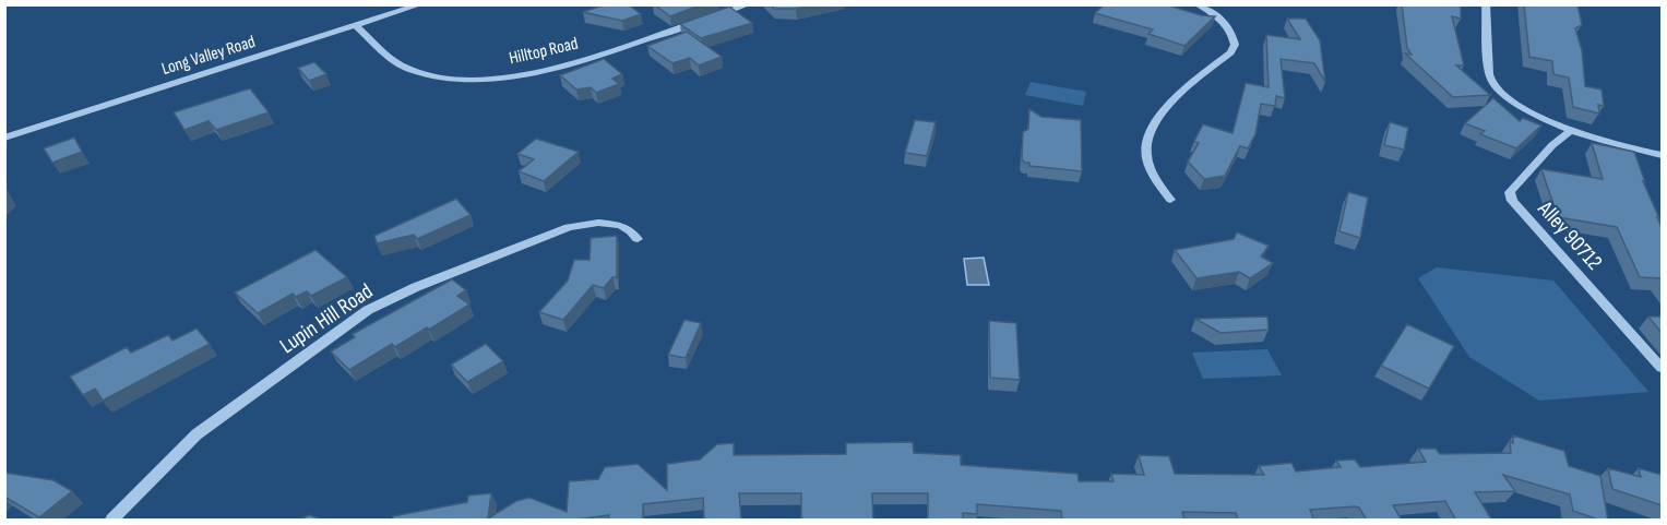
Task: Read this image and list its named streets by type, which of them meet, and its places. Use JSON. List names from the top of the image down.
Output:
{
  "streets": {
    "street": [
      "Hilltop Road",
      "Long Valley Road",
      "Alley 90712",
      "Lupin Hill Road"
    ]
  },
  "crossings": [
    ["Hilltop Road", "Long Valley Road"]
  ]
}
